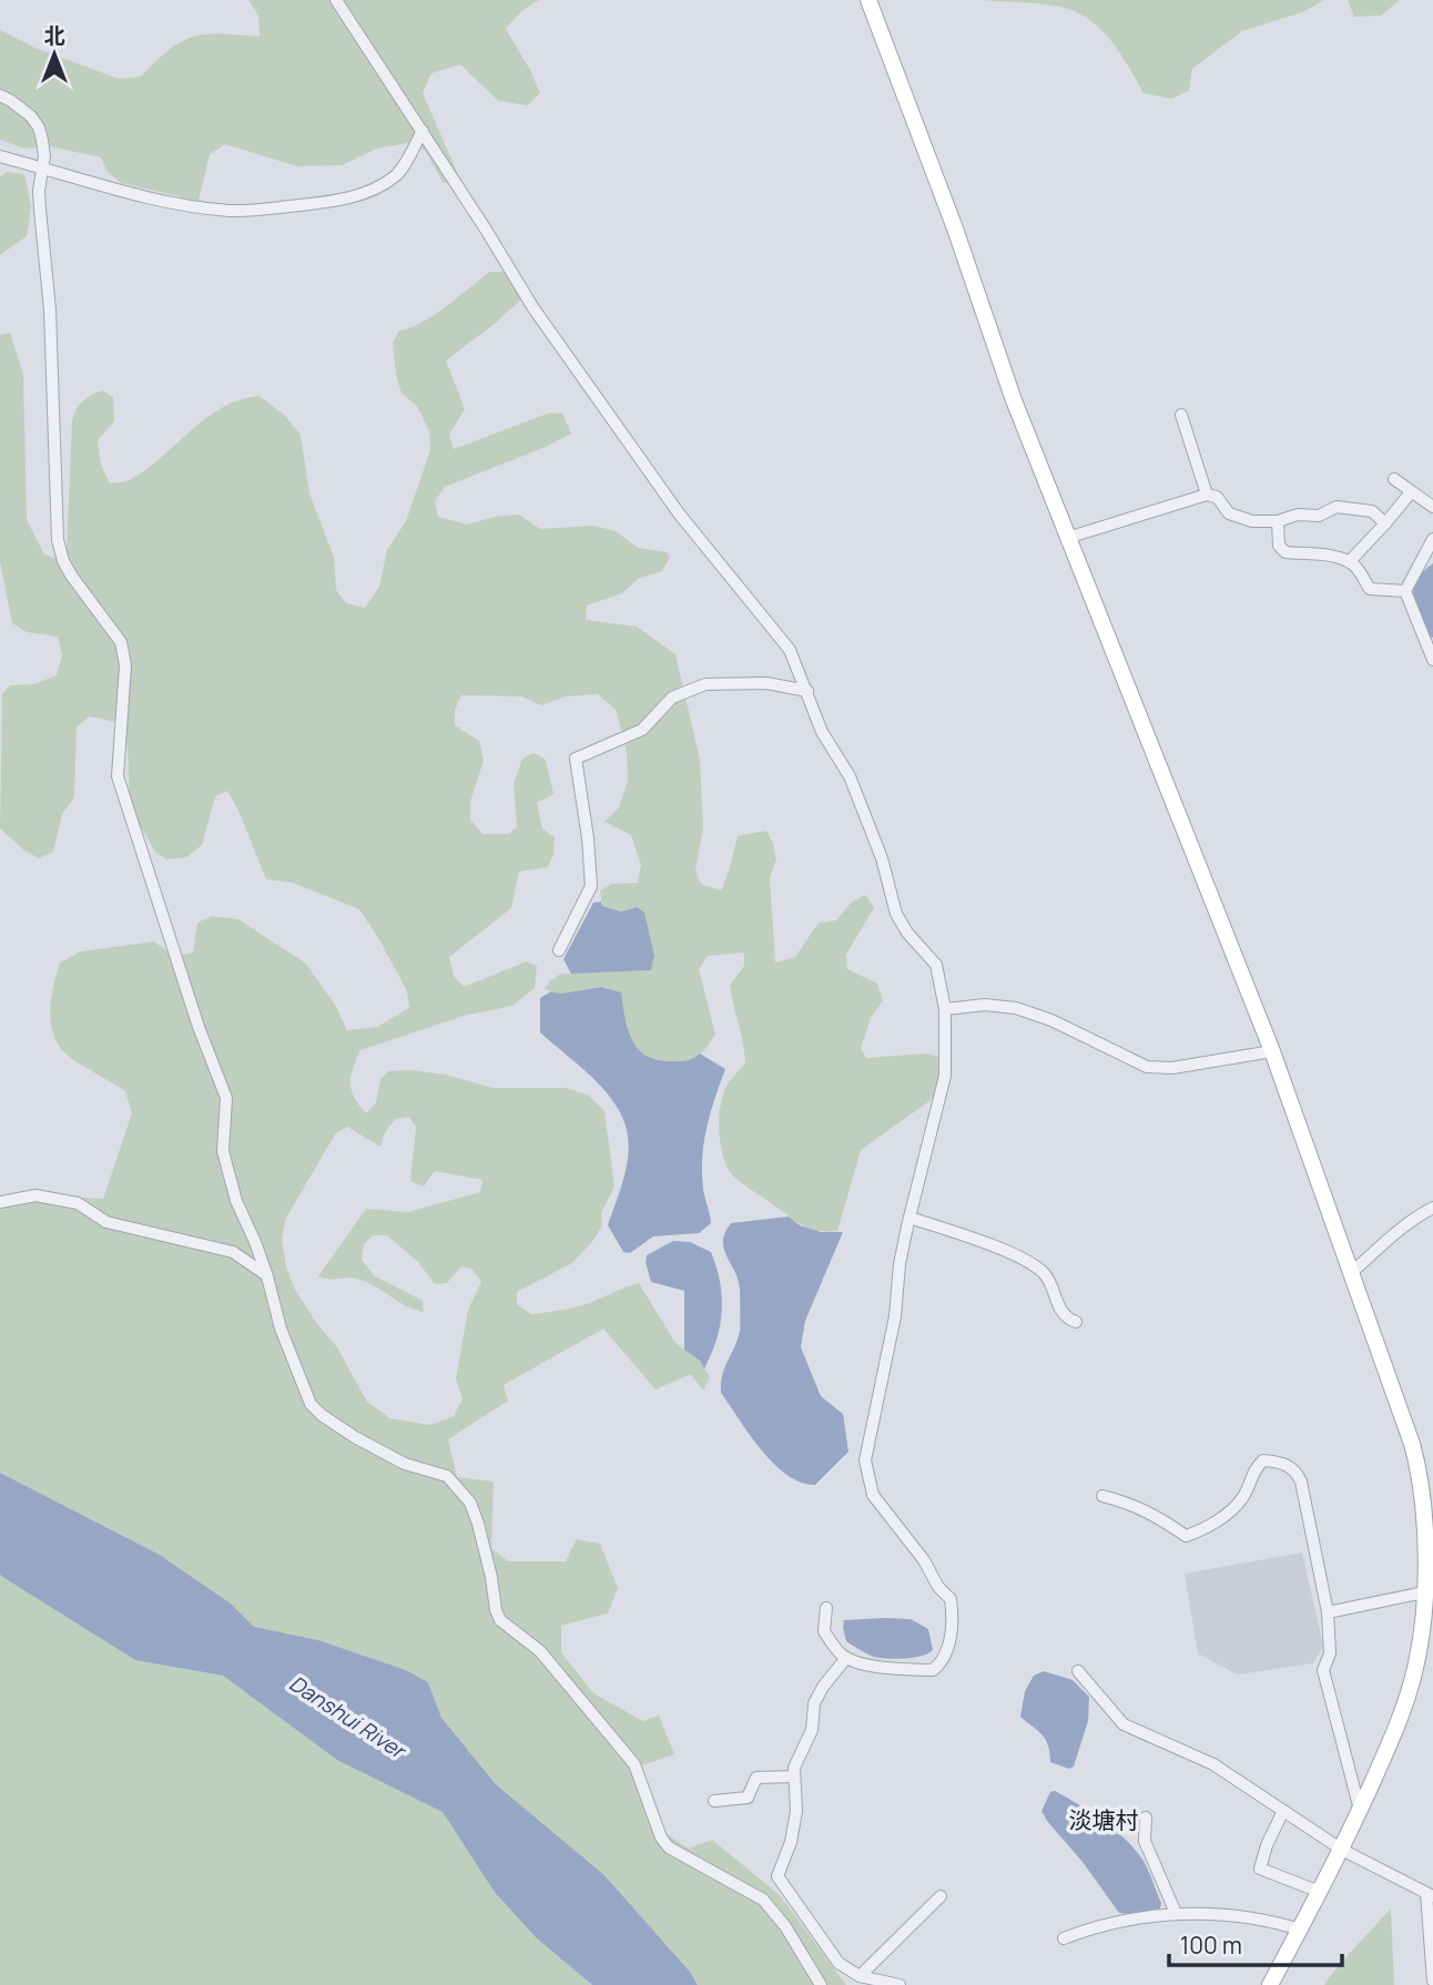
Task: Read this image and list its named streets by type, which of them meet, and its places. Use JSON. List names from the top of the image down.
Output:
{
  "districts": ["淡塘村"],
  "water": ["Danshui River"],
  "scale_bar": "100 m",
  "north": "top"
}
